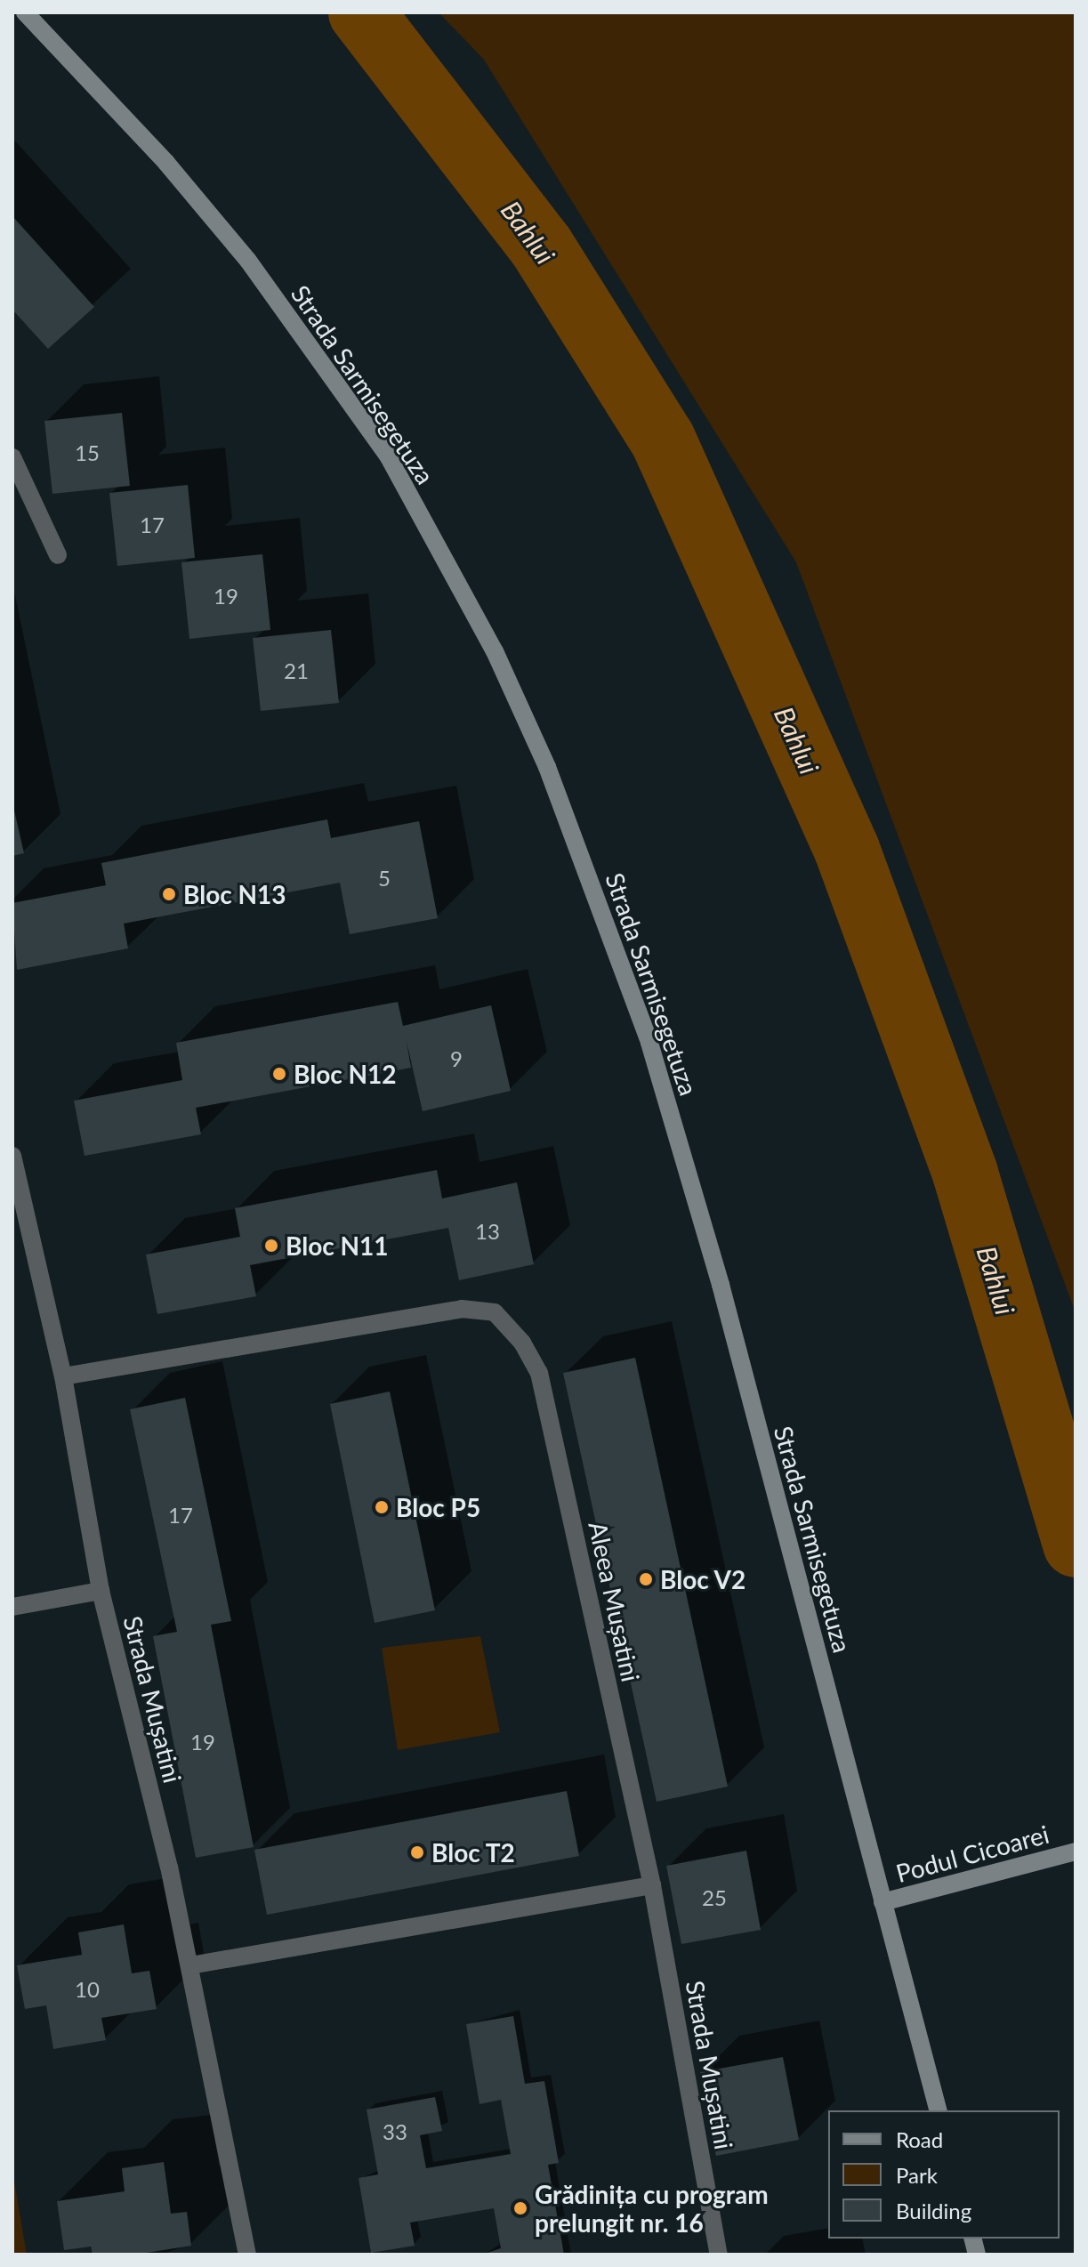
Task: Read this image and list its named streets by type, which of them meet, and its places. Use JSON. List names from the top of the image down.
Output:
{
  "streets": {
    "street": [
      "Strada Sarmisegetuza",
      "Aleea Mușatini",
      "Strada Mușatini",
      "Podul Cicoarei"
    ]
  },
  "crossings": [
    ["Strada Sarmisegetuza", "Podul Cicoarei"],
    ["Aleea Mușatini", "Strada Mușatini"]
  ],
  "water": ["Bahlui"],
  "places": [
    "Bloc N13",
    "Bloc N12",
    "Bloc N11",
    "Bloc P5",
    "Bloc V2",
    "Bloc T2",
    "Grădinița cu program prelungit nr. 16"
  ],
  "house_numbers": [
    "15",
    "17",
    "19",
    "21",
    "5",
    "9",
    "13",
    "17",
    "19",
    "25",
    "10",
    "33"
  ],
  "legend": ["Road", "Park", "Building"]
}
